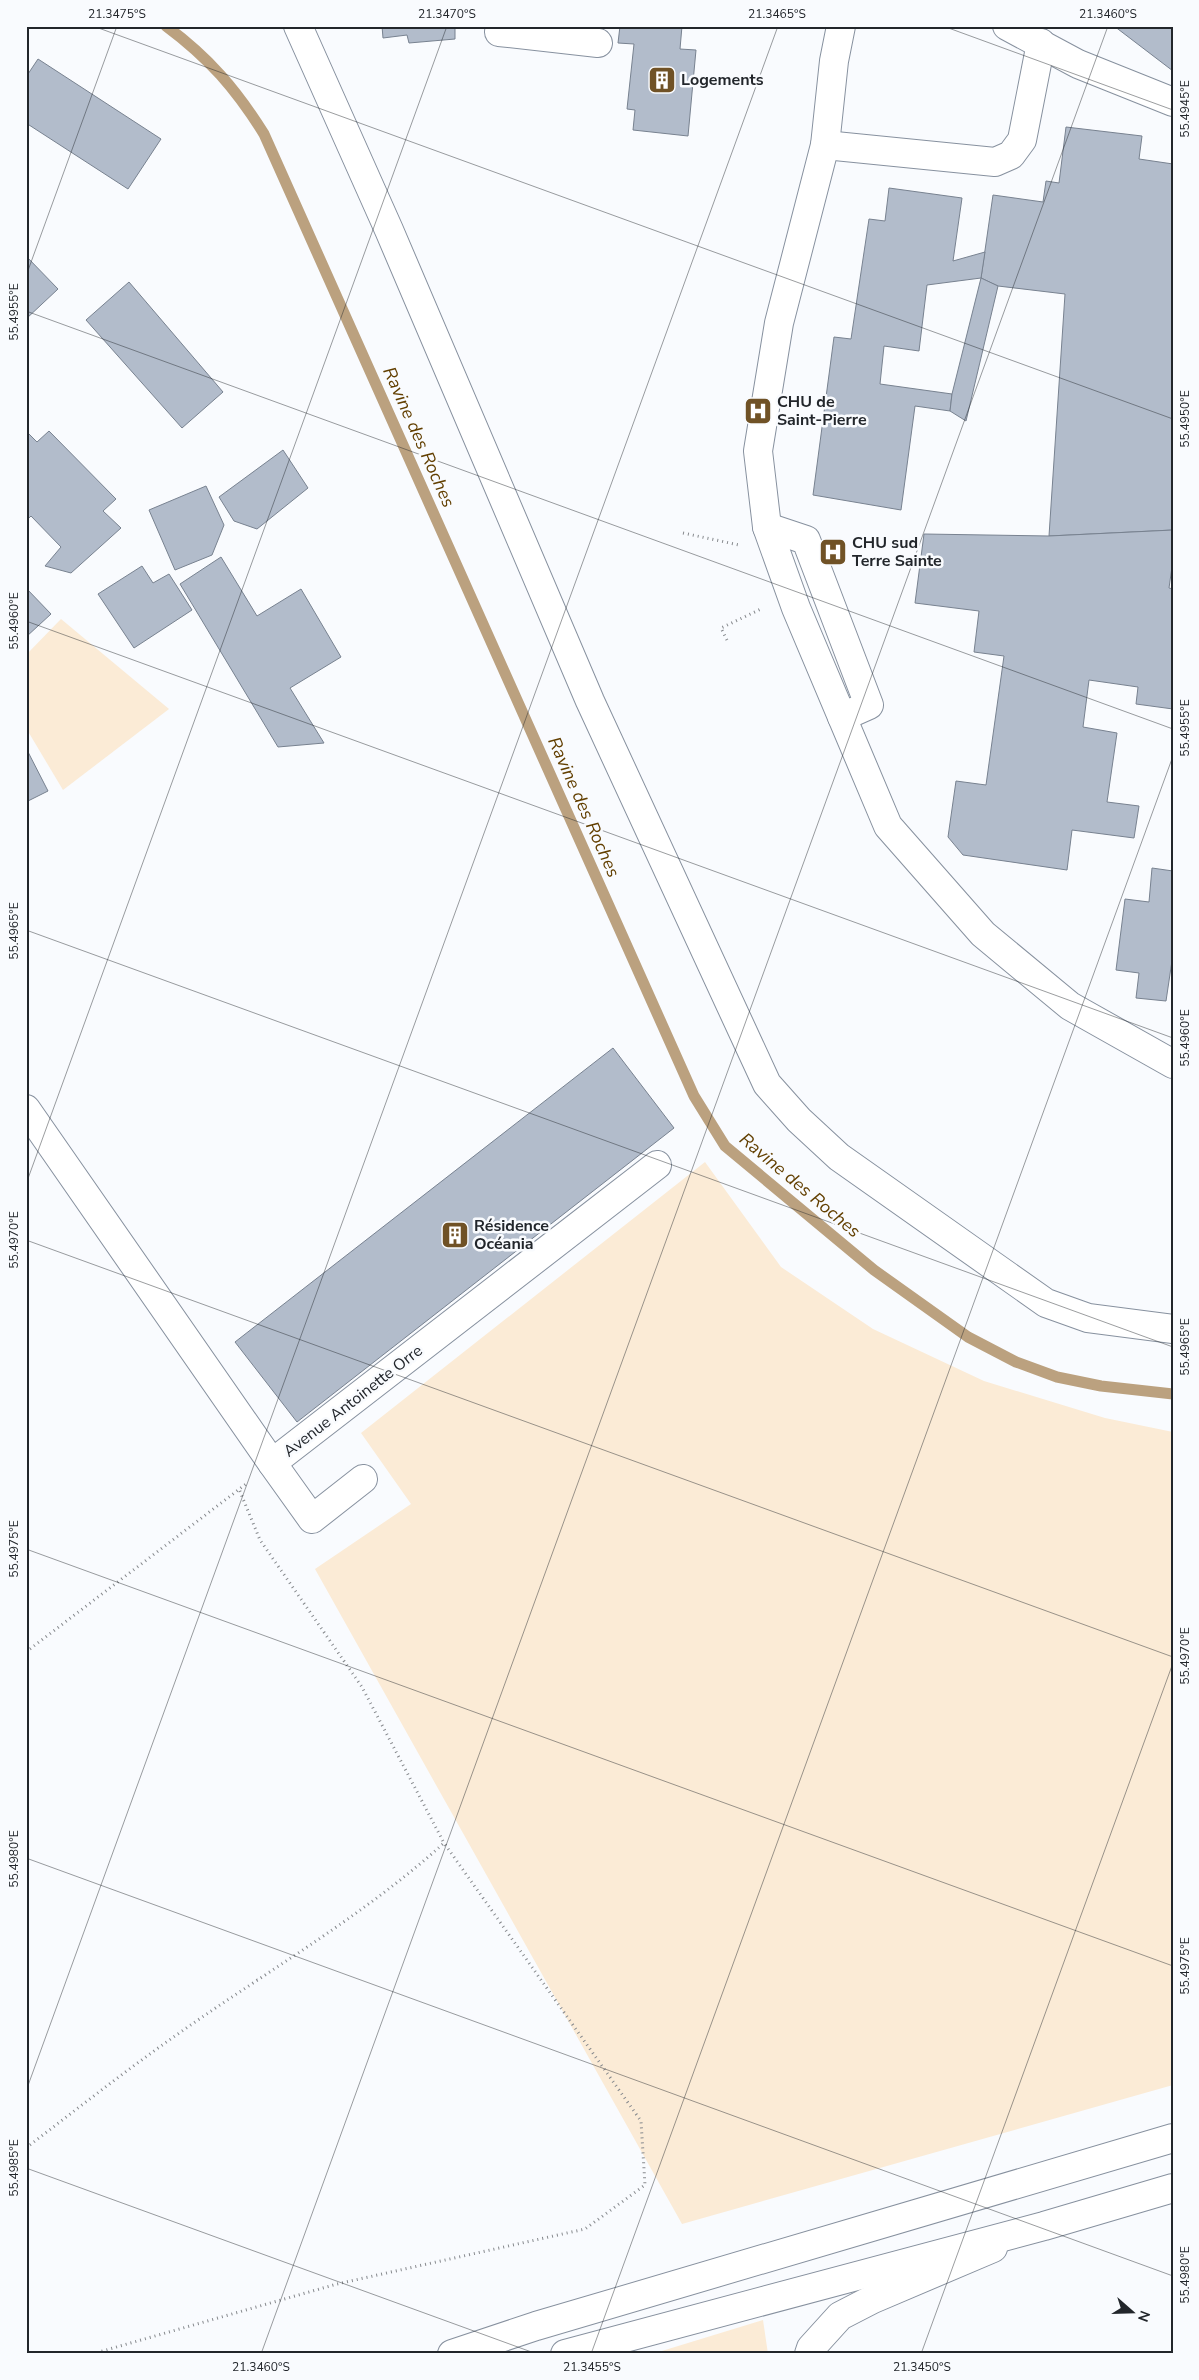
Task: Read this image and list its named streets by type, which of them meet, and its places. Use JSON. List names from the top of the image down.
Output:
{
  "streets": {
    "street": ["Avenue Antoinette Orre"]
  },
  "water": ["Ravine des Roches"],
  "places": {
    "building": ["Logements", "Résidence Océania"],
    "hospital": ["CHU de Saint-Pierre", "CHU sud Terre Sainte"]
  },
  "north": "right",
  "coordinates": [
    "21.3475°S",
    "21.3470°S",
    "21.3465°S",
    "21.3460°S",
    "55.4945°E",
    "55.4955°E",
    "55.4950°E",
    "55.4960°E",
    "55.4965°E",
    "55.4970°E",
    "55.4975°E",
    "55.4980°E",
    "55.4985°E",
    "21.3455°S",
    "21.3450°S"
  ]
}
